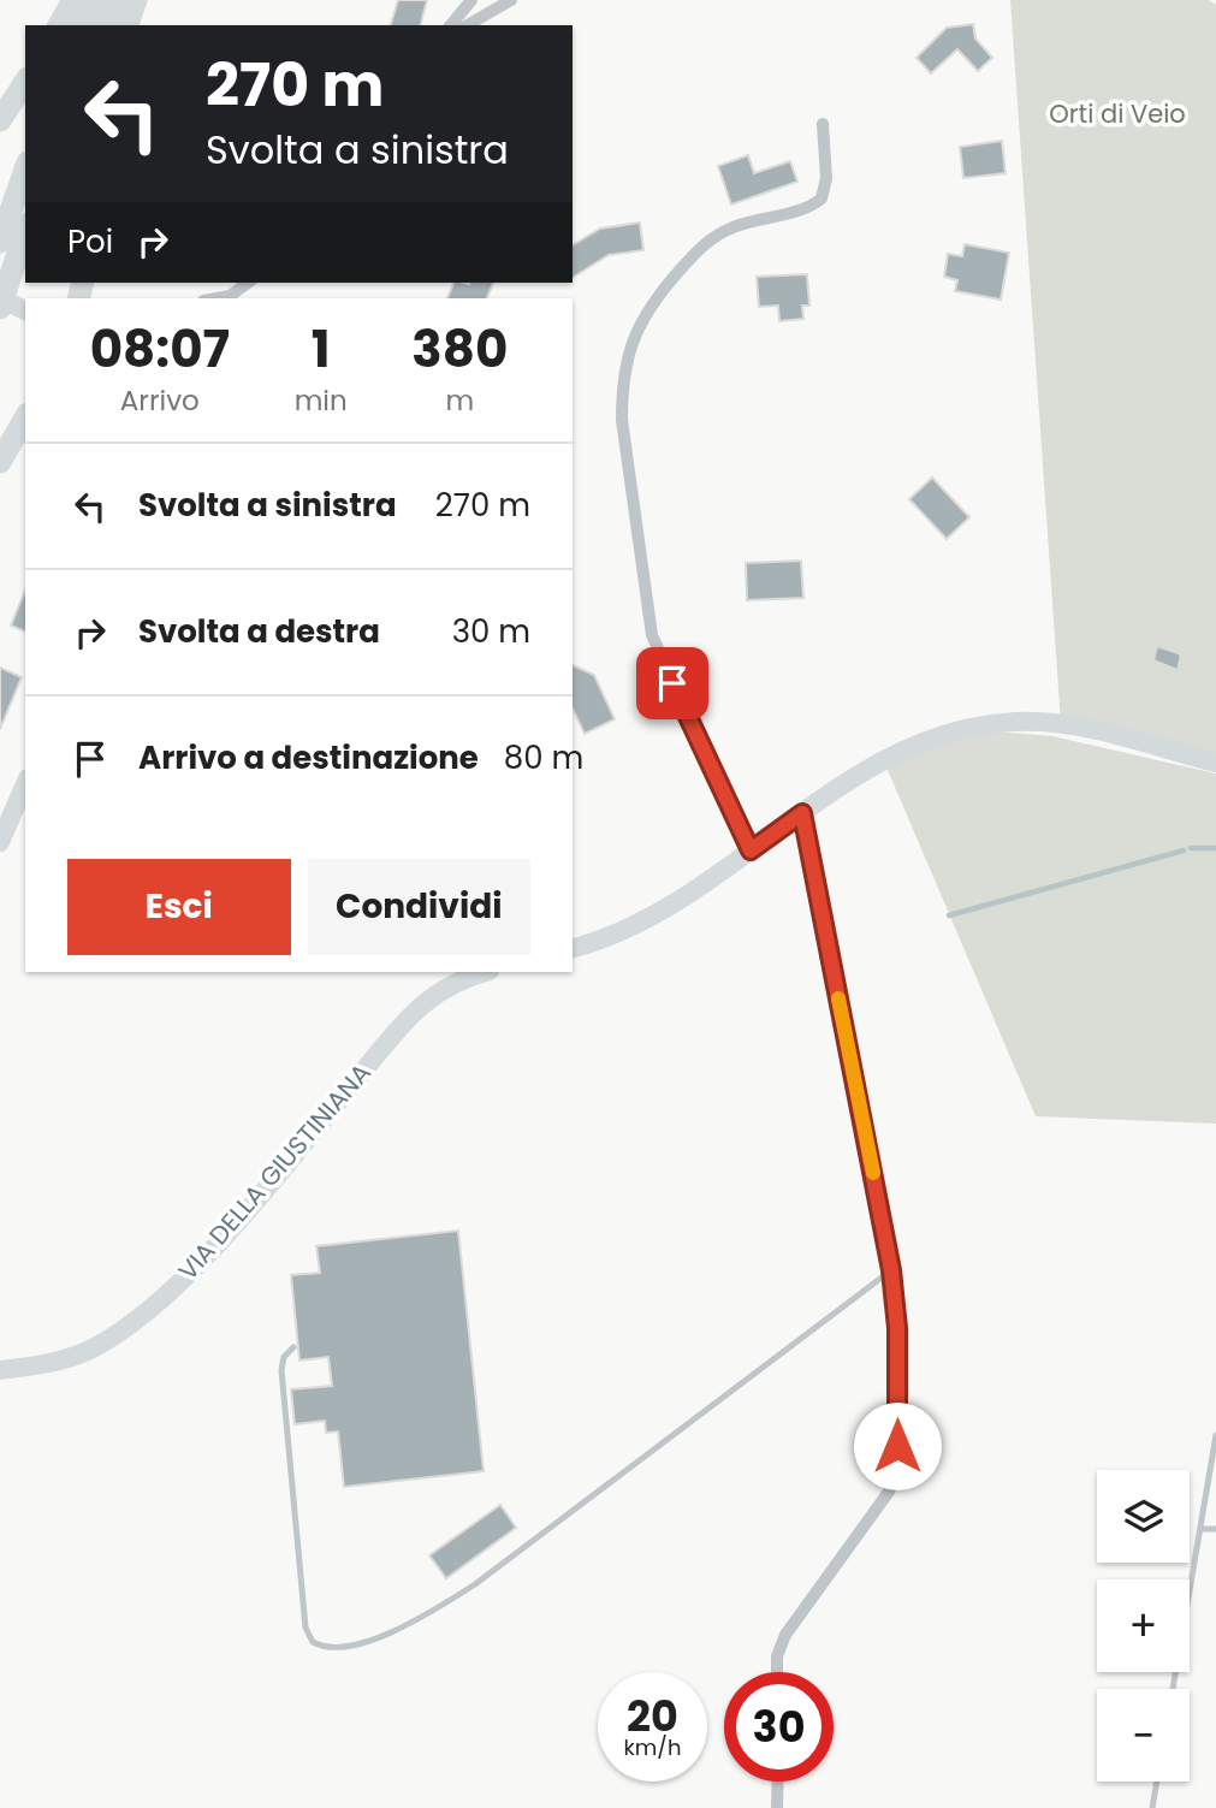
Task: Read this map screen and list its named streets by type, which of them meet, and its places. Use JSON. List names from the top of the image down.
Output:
{
  "streets": {
    "street": ["VIA DELLA GIUSTINIANA"]
  },
  "parks": ["Orti di Veio"],
  "page": {
    "turn": ["270 m", "Svolta a sinistra"],
    "then": "Poi",
    "eta": [
      "08:07",
      "Arrivo",
      "1",
      "min",
      "380",
      "m"
    ],
    "list": [
      {
        "name": "Svolta a sinistra",
        "value": "270 m"
      },
      {
        "name": "Svolta a destra",
        "value": "30 m"
      },
      {
        "name": "Arrivo a destinazione",
        "value": "80 m"
      }
    ],
    "buttons": ["Esci", "Condividi"],
    "map_buttons": ["+", "−"],
    "speed": "20 km/h",
    "limit": "30"
  }
}
